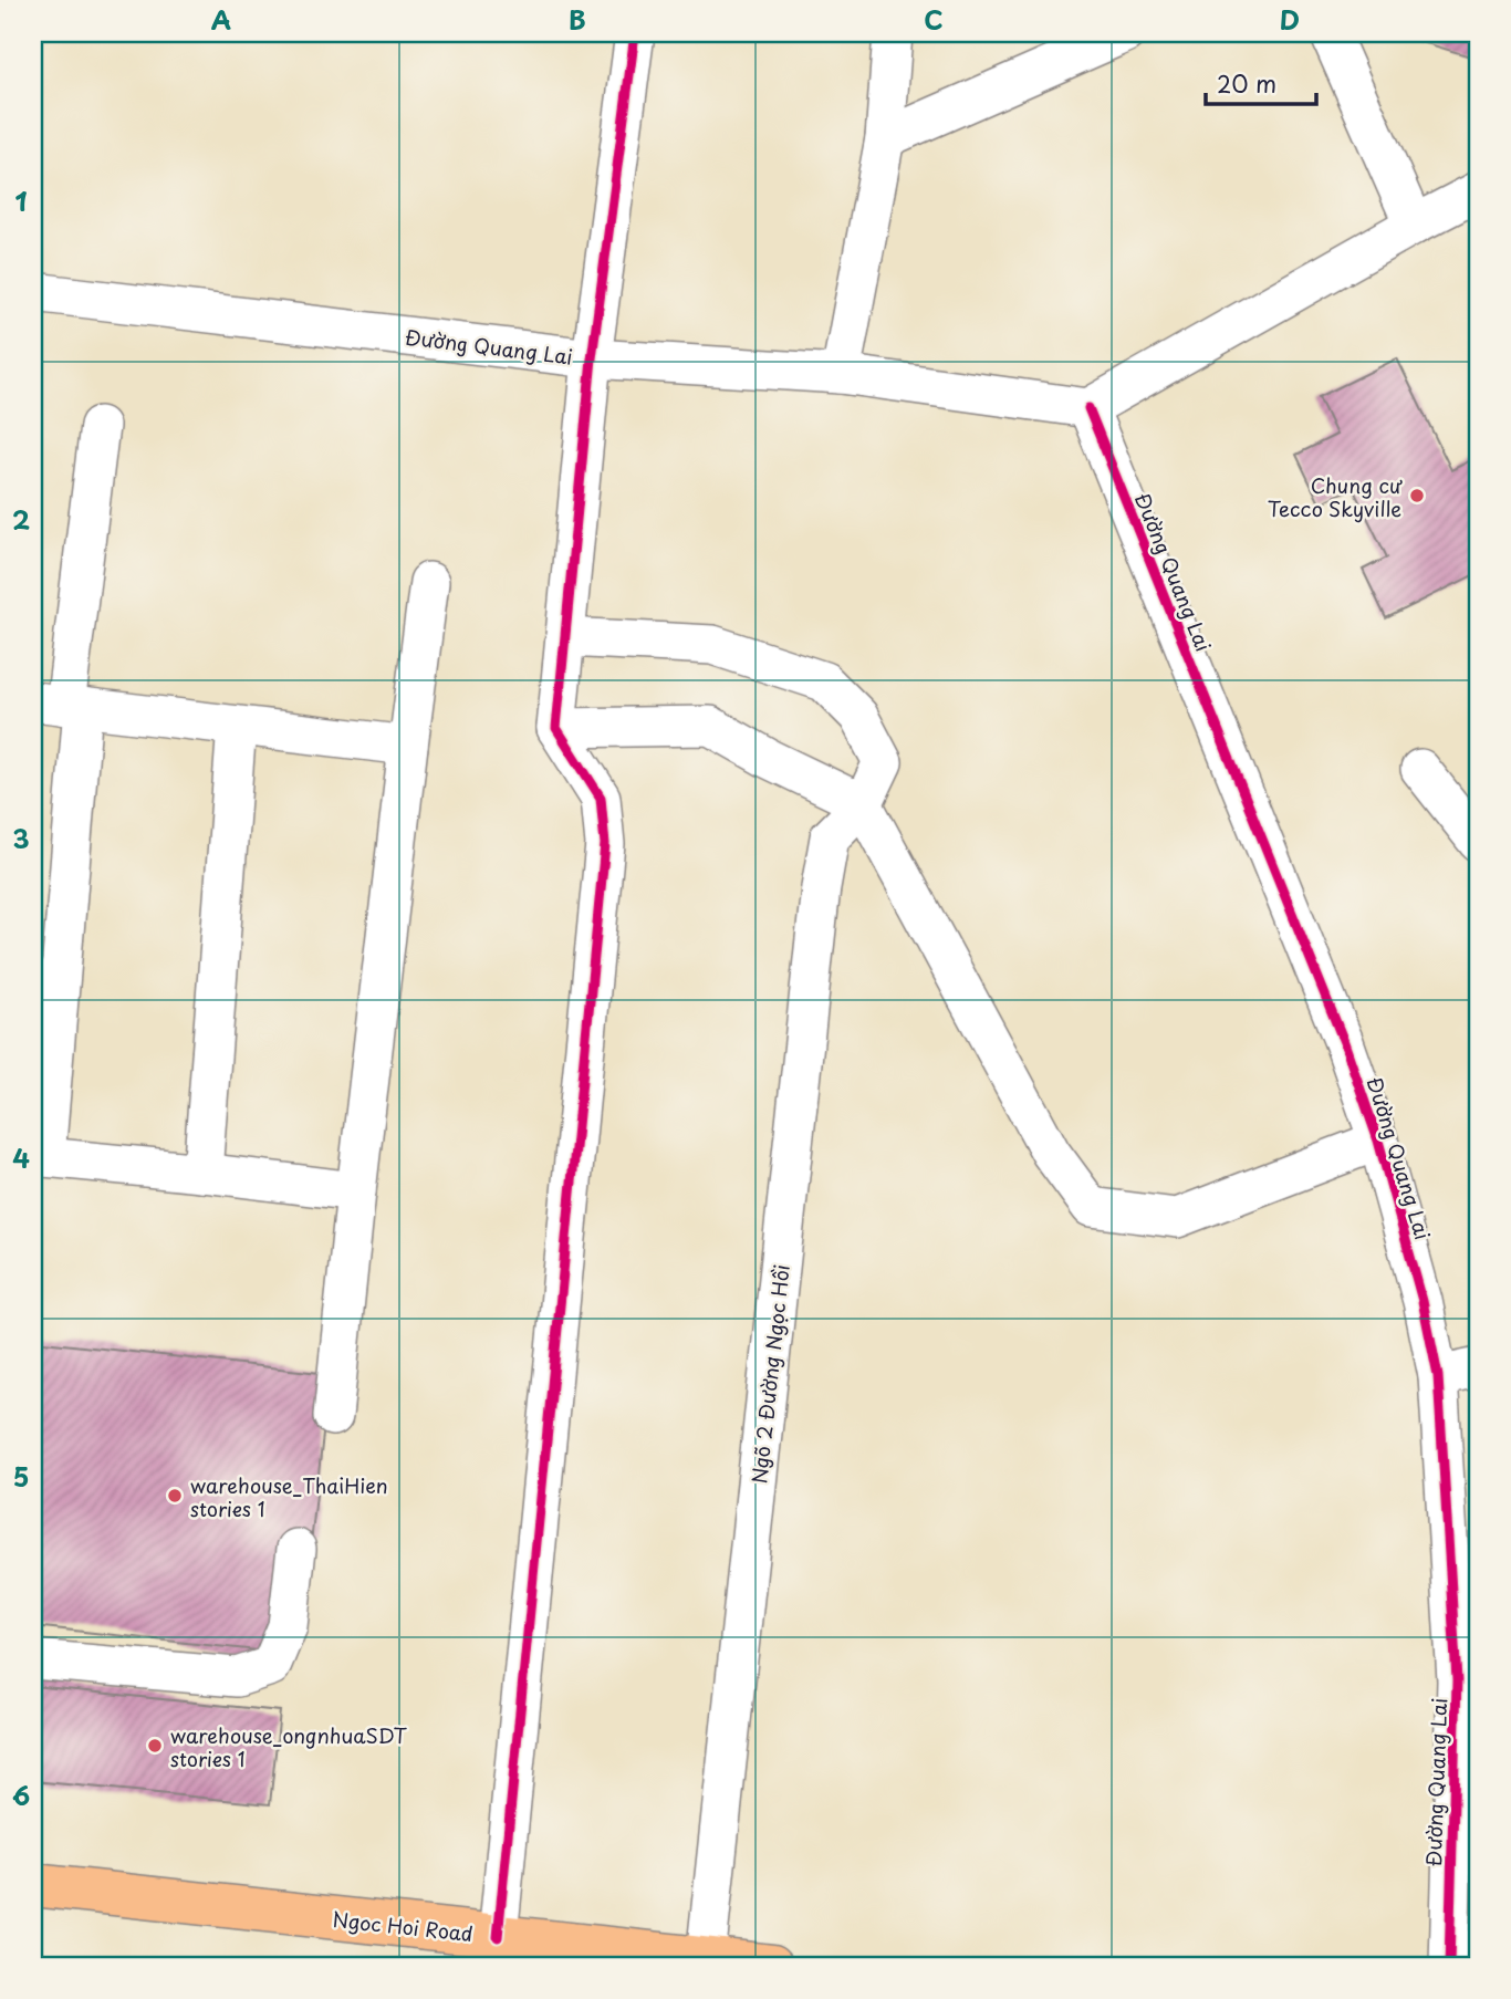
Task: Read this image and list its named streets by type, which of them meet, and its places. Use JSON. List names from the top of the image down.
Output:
{
  "streets": {
    "highway": ["Ngoc Hoi Road"],
    "street": ["Đường Quang Lai", "Ngõ 2 Đường Ngọc Hồi"]
  },
  "crossings": [
    ["Ngõ 2 Đường Ngọc Hồi", "Ngoc Hoi Road"]
  ],
  "places": ["Chung cư Tecco Skyville", "warehouse_ThaiHien stories 1", "warehouse_ongnhuaSDT stories 1"],
  "scale_bar": "20 m",
  "grid": {
    "columns": [
      "A",
      "B",
      "C",
      "D"
    ],
    "rows": [
      "1",
      "2",
      "3",
      "4",
      "5",
      "6"
    ]
  }
}
